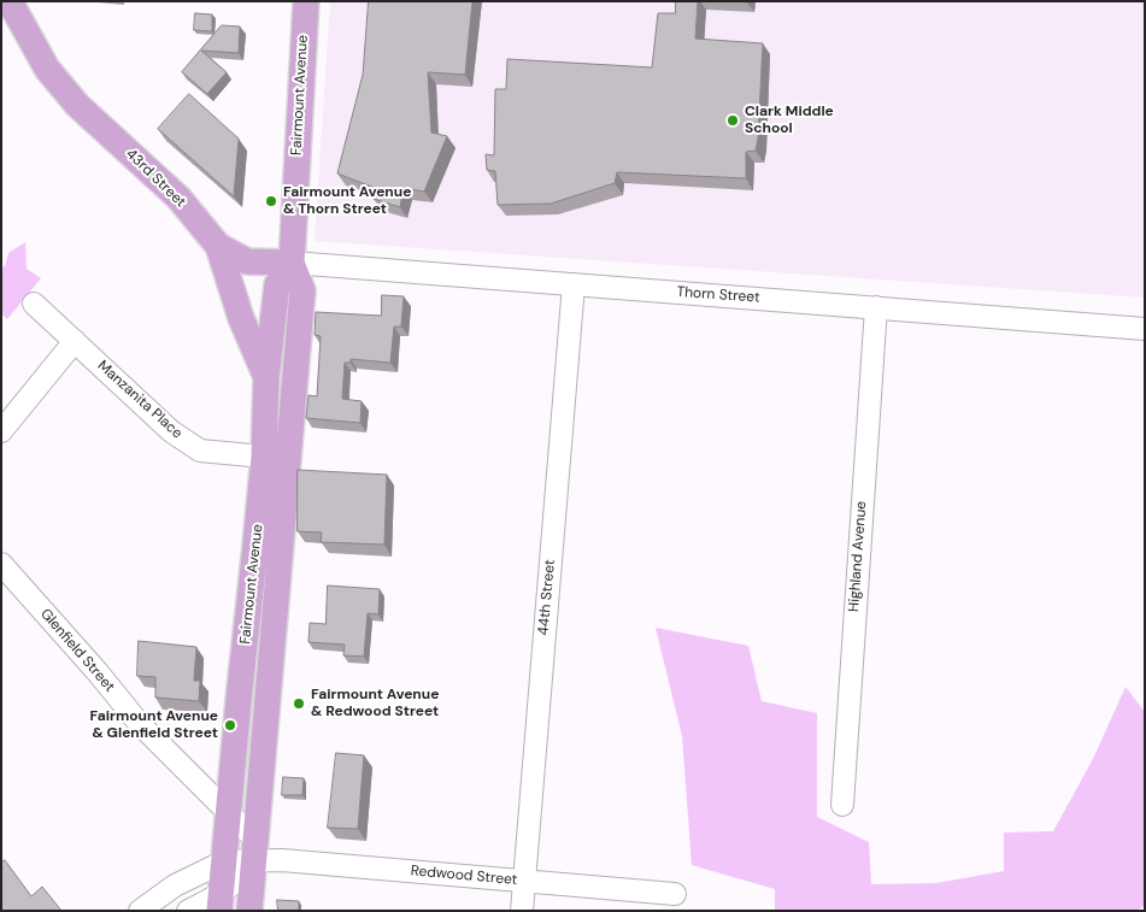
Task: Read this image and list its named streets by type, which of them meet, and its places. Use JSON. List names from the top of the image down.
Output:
{
  "streets": {
    "main road": ["Fairmount Avenue", "43rd Street"],
    "street": [
      "Thorn Street",
      "Manzanita Place",
      "Highland Avenue",
      "44th Street",
      "Glenfield Street",
      "Redwood Street"
    ]
  },
  "crossings": [
    ["Fairmount Avenue", "43rd Street"],
    ["Fairmount Avenue", "Thorn Street"],
    ["Fairmount Avenue", "Manzanita Place"],
    ["Fairmount Avenue", "Glenfield Street"],
    ["Fairmount Avenue", "Redwood Street"],
    ["Thorn Street", "Highland Avenue"],
    ["Thorn Street", "44th Street"],
    ["44th Street", "Redwood Street"],
    ["Glenfield Street", "Redwood Street"]
  ],
  "places": [
    "Clark Middle School",
    "Fairmount Avenue & Thorn Street",
    "Fairmount Avenue & Redwood Street",
    "Fairmount Avenue & Glenfield Street"
  ]
}
